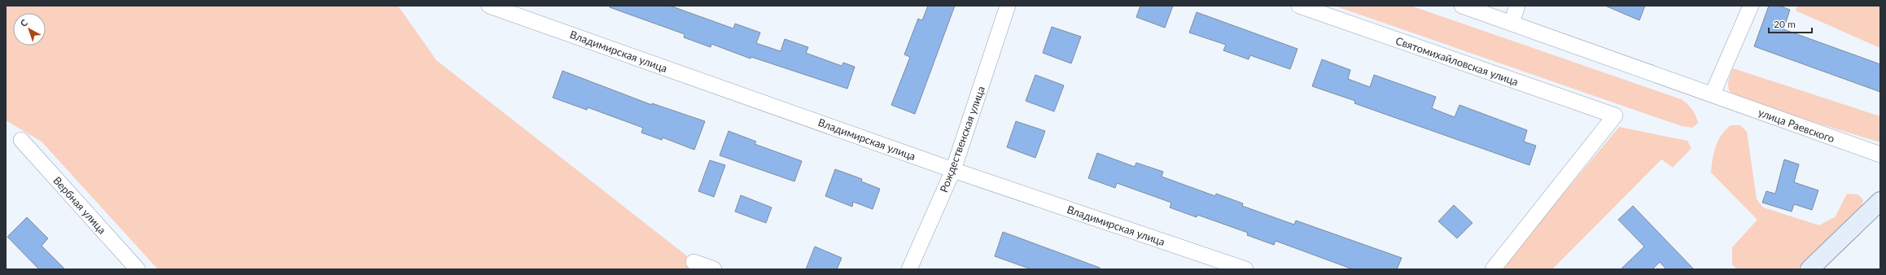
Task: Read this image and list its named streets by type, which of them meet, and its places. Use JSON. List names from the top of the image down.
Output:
{
  "streets": {
    "street": [
      "Владимирская улица",
      "Святомихайловская улица",
      "улица Раевского",
      "Рождественская улица",
      "Вербная улица"
    ]
  },
  "crossings": [
    ["Владимирская улица", "Рождественская улица"]
  ],
  "scale_bar": "20 m",
  "north": "top left"
}
